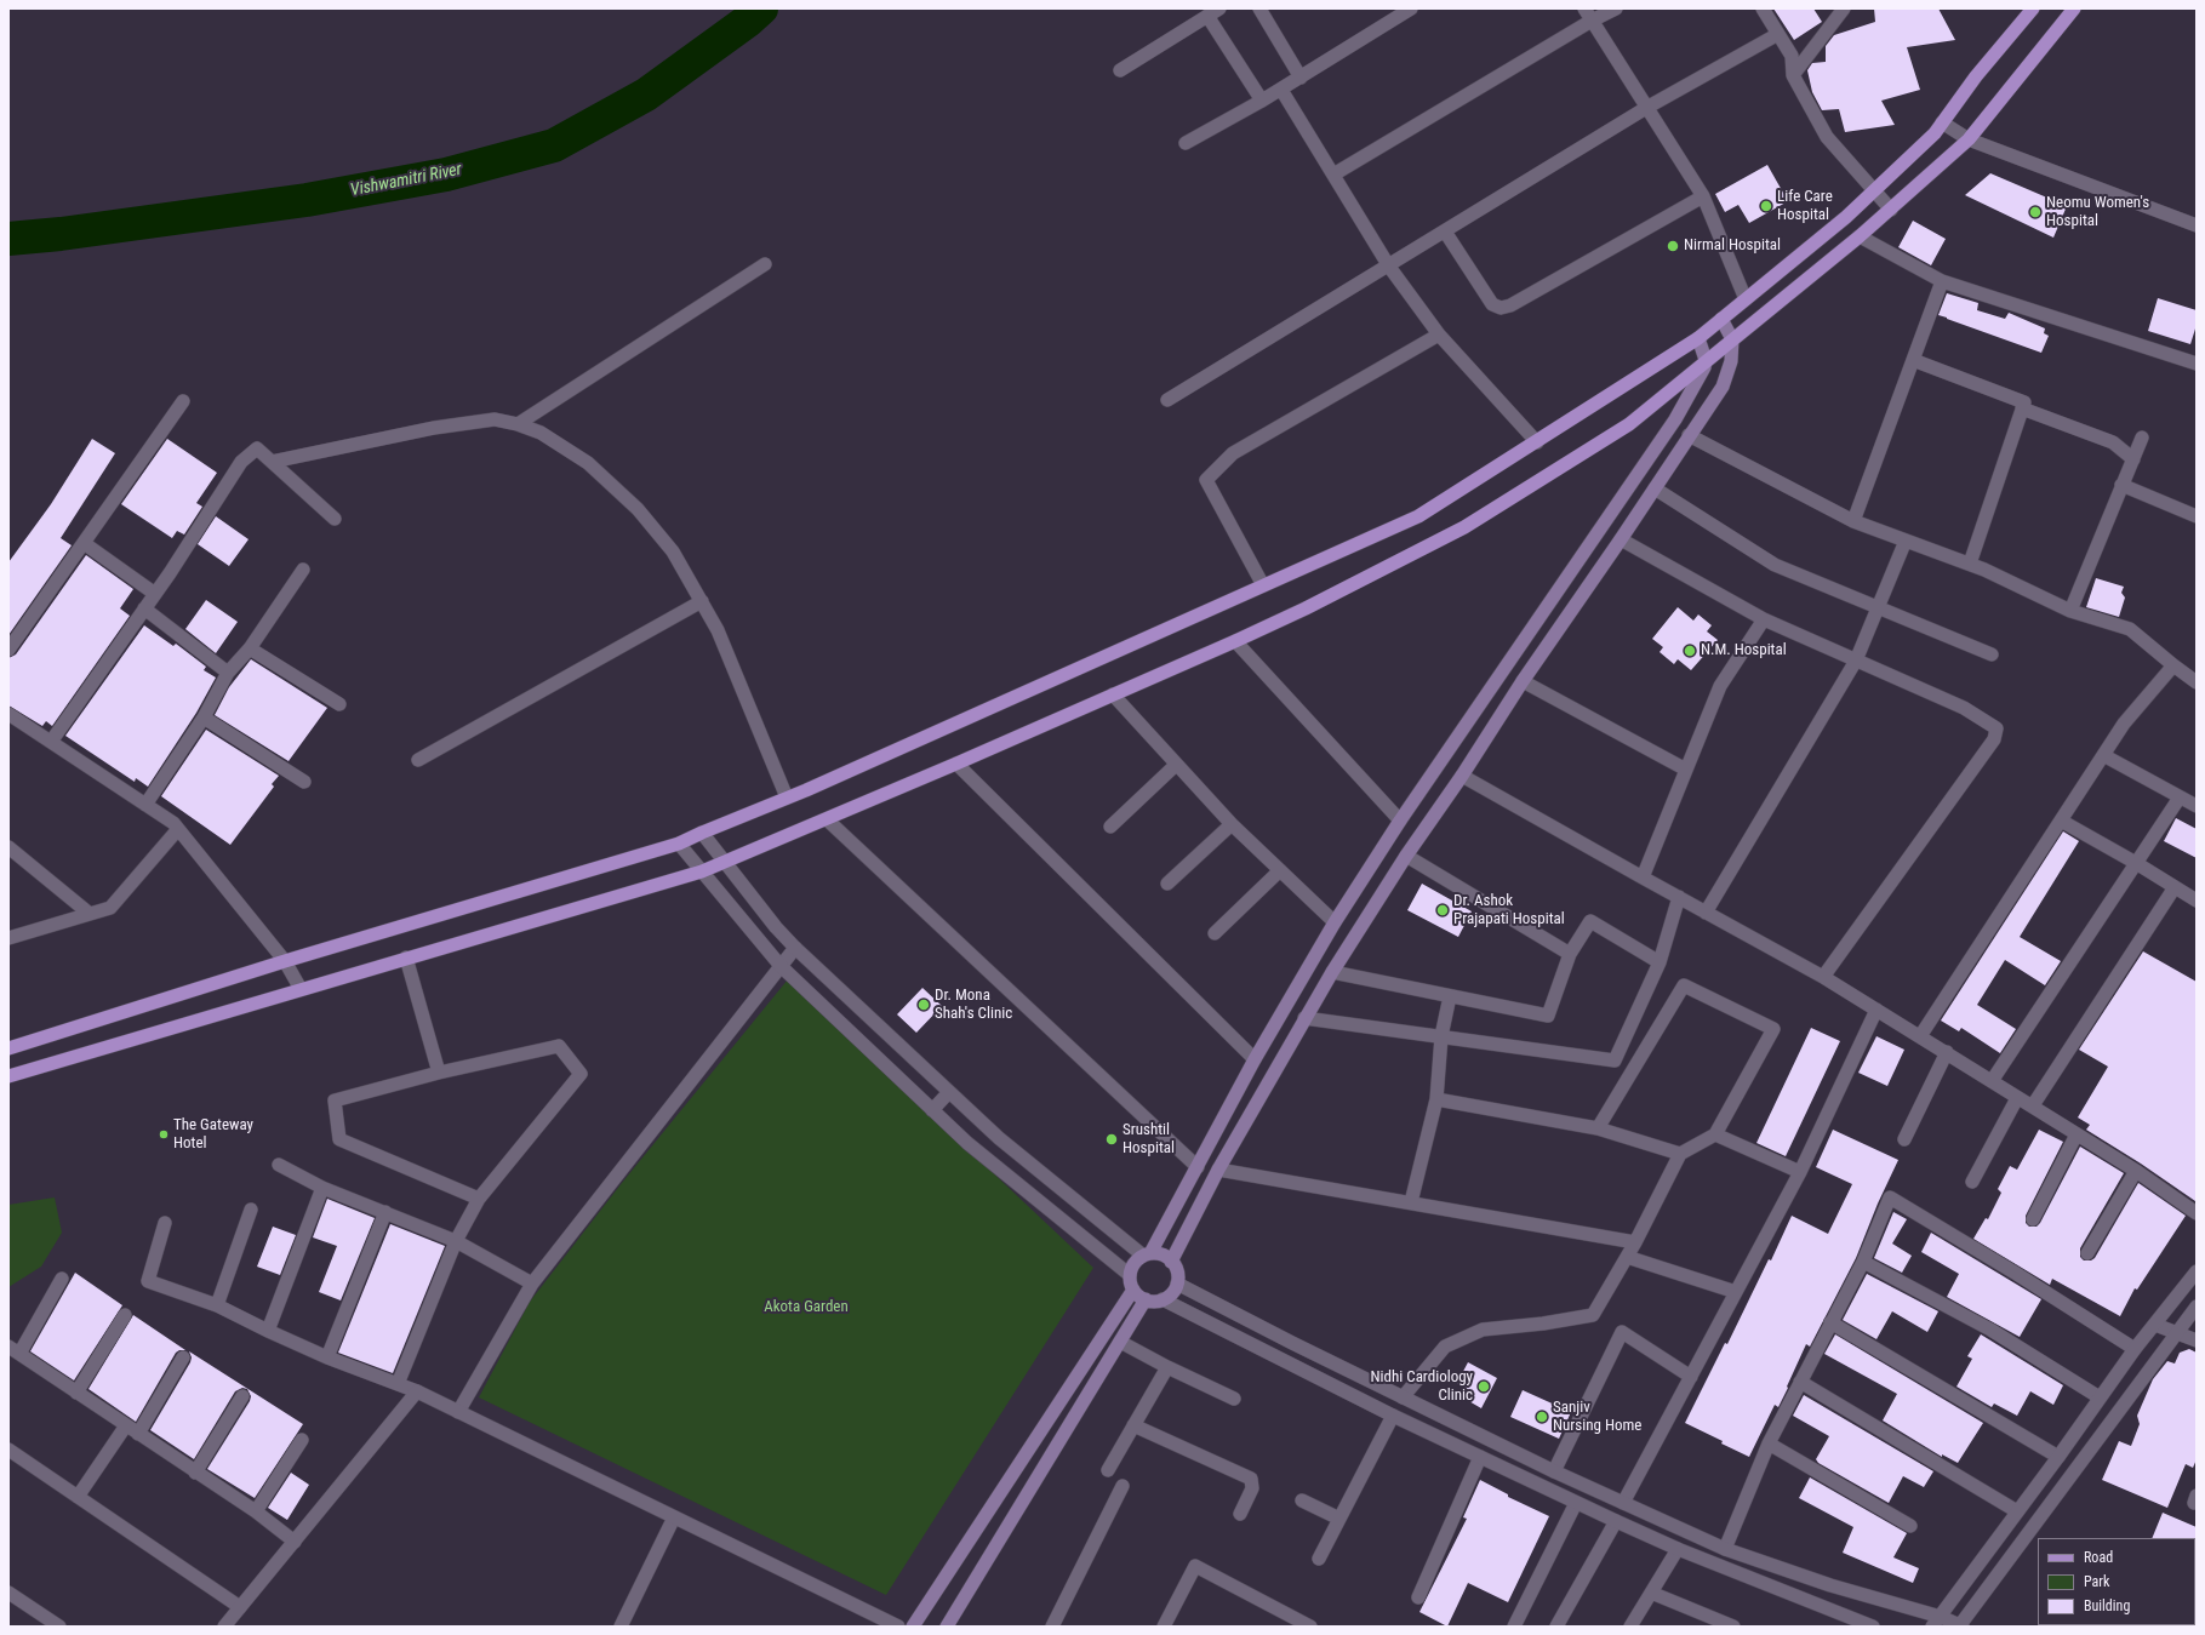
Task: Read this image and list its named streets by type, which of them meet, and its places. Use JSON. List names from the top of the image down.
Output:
{
  "water": ["Vishwamitri River"],
  "parks": ["Akota Garden"],
  "places": [
    "Life Care Hospital",
    "Neomu Women's Hospital",
    "Nirmal Hospital",
    "N.M. Hospital",
    "Dr. Ashok Prajapati Hospital",
    "Dr. Mona Shah's Clinic",
    "The Gateway Hotel",
    "Srushtil Hospital",
    "Nidhi Cardiology Clinic",
    "Sanjiv Nursing Home"
  ],
  "legend": ["Road", "Park", "Building"]
}
